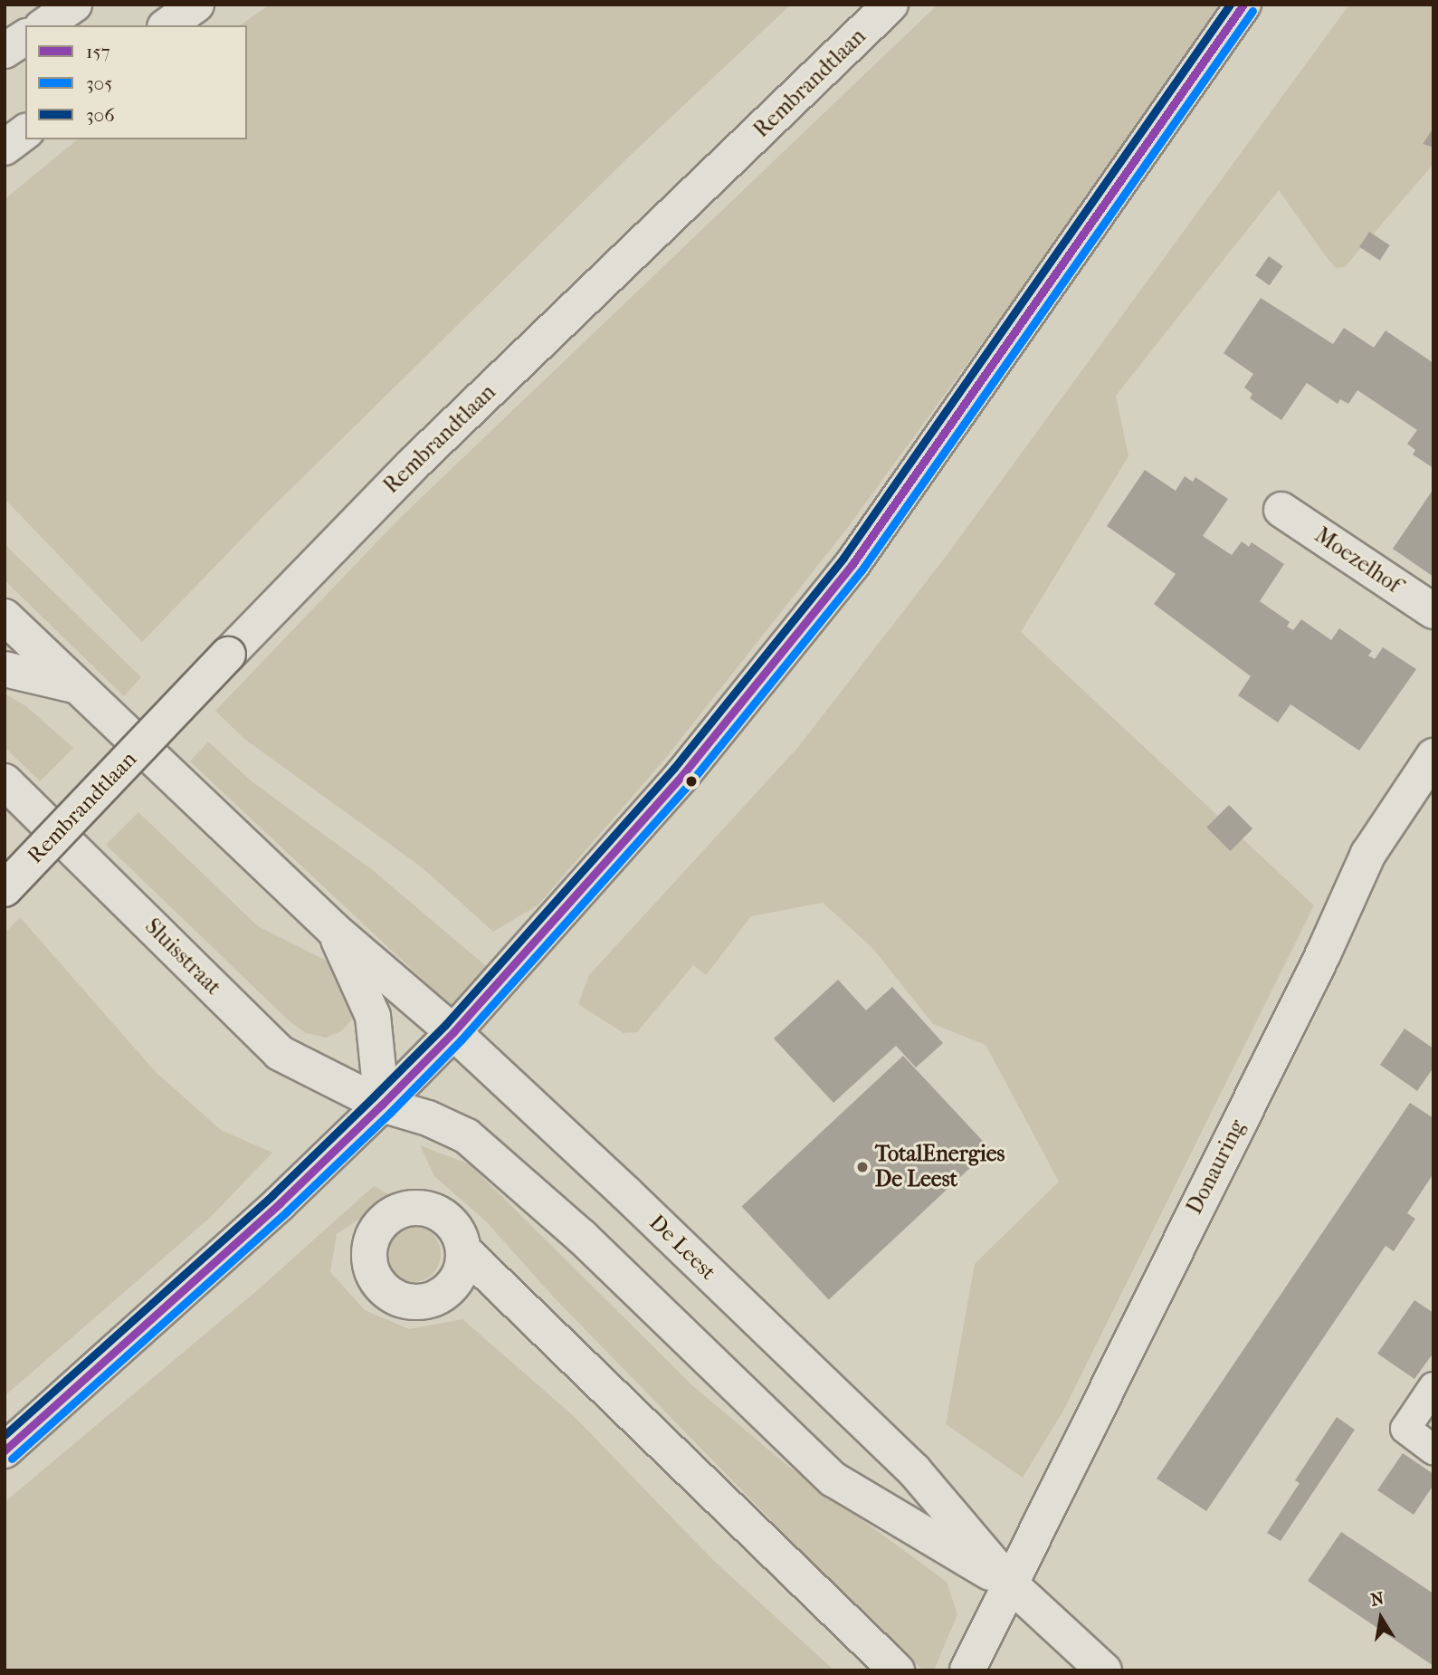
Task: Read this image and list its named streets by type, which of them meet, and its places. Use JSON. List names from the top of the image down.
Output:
{
  "streets": {
    "main road": [
      "Rembrandtlaan",
      "Moezelhof",
      "Sluisstraat",
      "Donauring",
      "De Leest"
    ]
  },
  "crossings": [
    ["Sluisstraat", "De Leest"],
    ["Donauring", "De Leest"]
  ],
  "places": ["TotalEnergies De Leest"],
  "lines": ["transit line 157", "transit line 306", "transit line 305"],
  "legend": ["157", "305", "306"],
  "north": "top"
}
